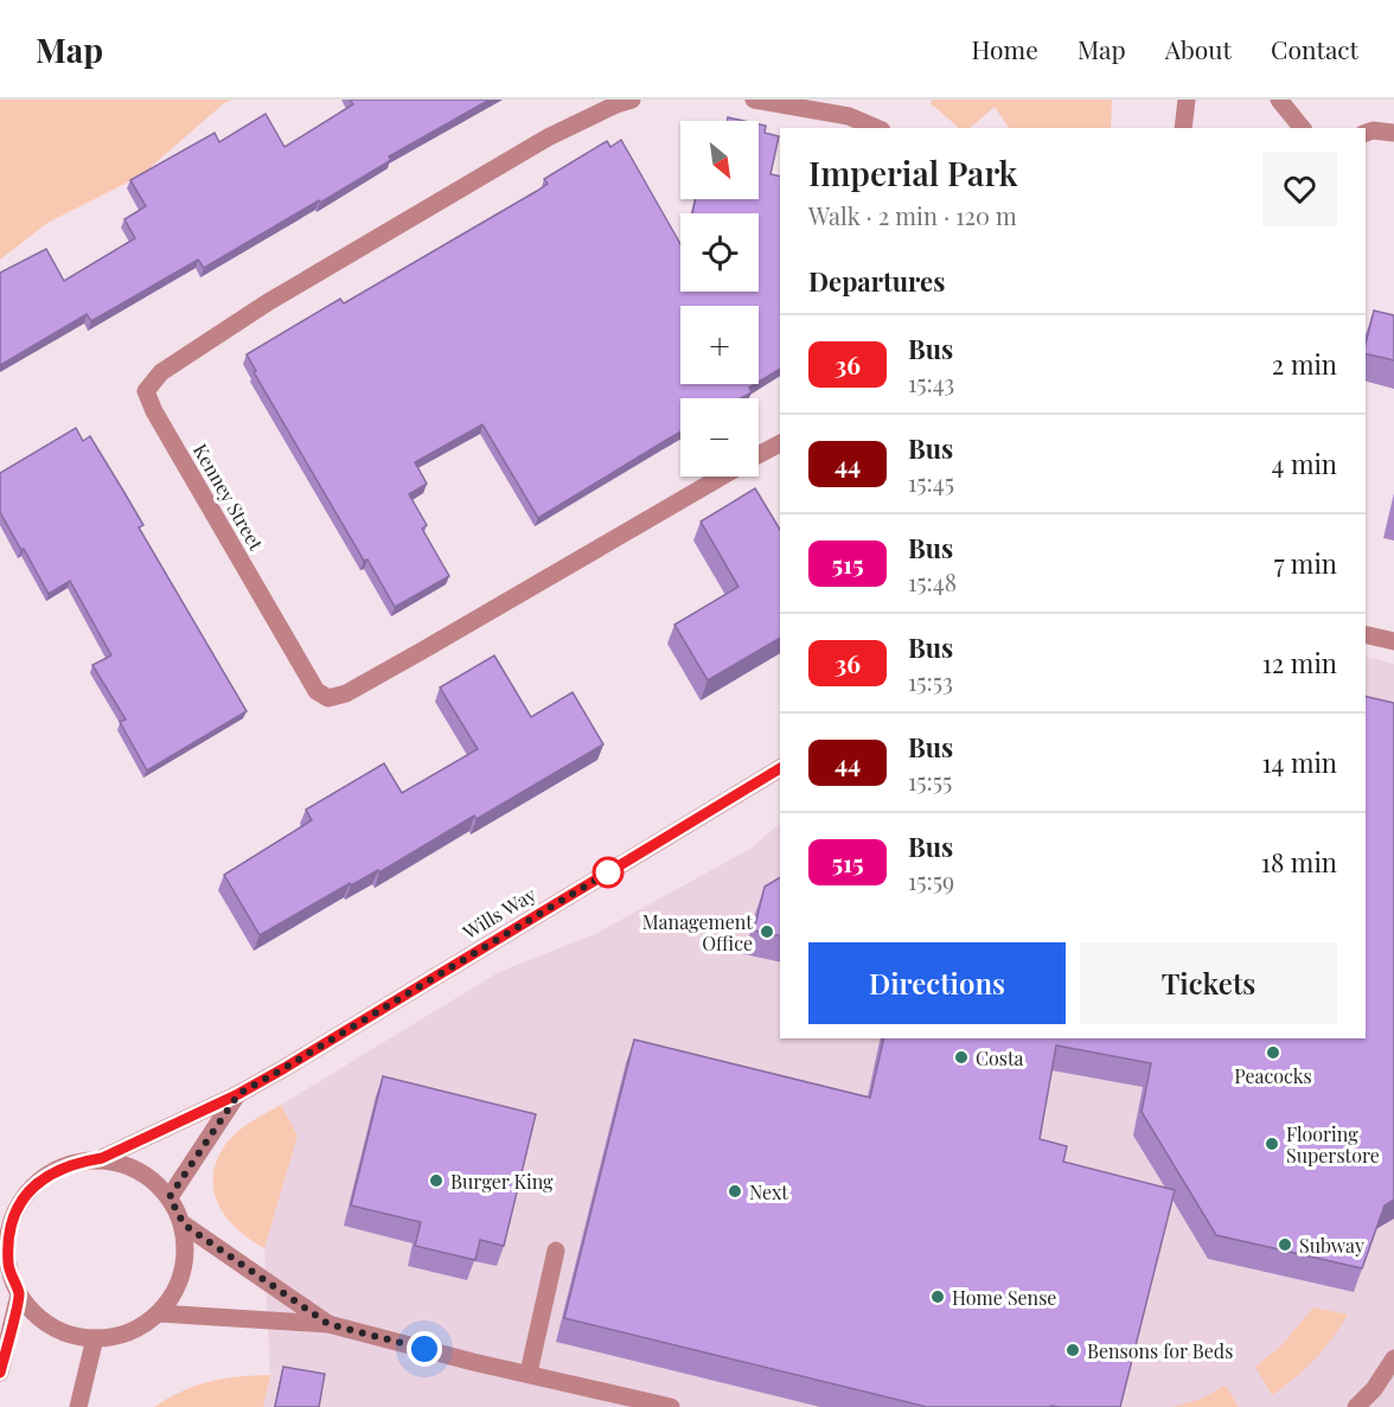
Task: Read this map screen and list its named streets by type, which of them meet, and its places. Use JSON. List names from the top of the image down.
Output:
{
  "streets": {
    "street": ["Kenney Street", "Wills Way"]
  },
  "places": [
    "Management Office",
    "Peacocks",
    "Costa",
    "Flooring Superstore",
    "Burger King",
    "Next",
    "Subway",
    "Home Sense",
    "Bensons for Beds"
  ],
  "lines": ["bus line 36"],
  "north": "bottom right",
  "page": {
    "header": "Map",
    "nav": [
      "Home",
      "Map",
      "About",
      "Contact"
    ],
    "map_buttons": ["+", "−"],
    "heading": [
      ["Imperial Park", "Walk · 2 min · 120 m"],
      "Departures"
    ],
    "list": [
      {
        "mark": "36",
        "name": "Bus",
        "note": "15:43",
        "value": "2 min"
      },
      {
        "mark": "44",
        "name": "Bus",
        "note": "15:45",
        "value": "4 min"
      },
      {
        "mark": "515",
        "name": "Bus",
        "note": "15:48",
        "value": "7 min"
      },
      {
        "mark": "36",
        "name": "Bus",
        "note": "15:53",
        "value": "12 min"
      },
      {
        "mark": "44",
        "name": "Bus",
        "note": "15:55",
        "value": "14 min"
      },
      {
        "mark": "515",
        "name": "Bus",
        "note": "15:59",
        "value": "18 min"
      }
    ],
    "buttons": ["Directions", "Tickets"]
  }
}
